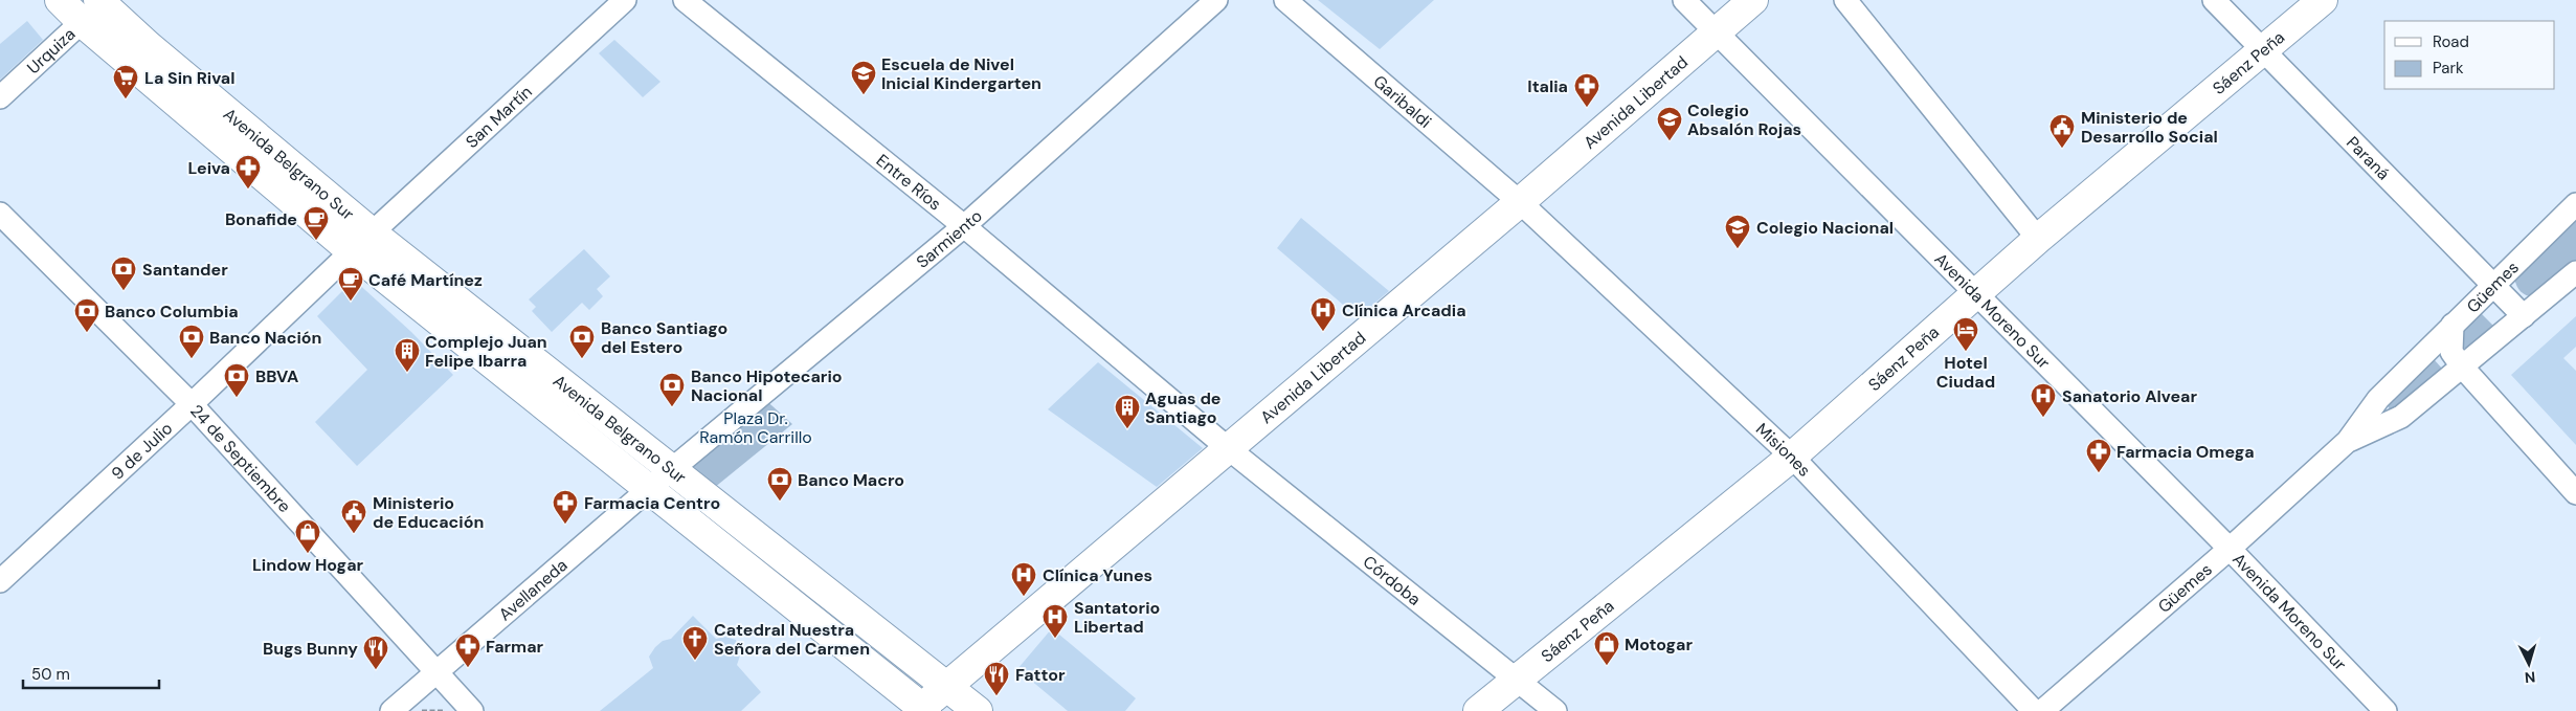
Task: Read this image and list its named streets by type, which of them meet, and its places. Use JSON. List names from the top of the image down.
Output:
{
  "streets": {
    "main road": ["Sáenz Peña", "Avenida Libertad", "Avenida Belgrano Sur"],
    "street": [
      "Urquiza",
      "Garibaldi",
      "San Martín",
      "Paraná",
      "Entre Ríos",
      "Sarmiento",
      "Güemes",
      "Avenida Moreno Sur",
      "9 de Julio",
      "Misiones",
      "24 de Septiembre",
      "Córdoba",
      "Avellaneda"
    ]
  },
  "crossings": [
    ["Urquiza", "Avenida Belgrano Sur"],
    ["Sáenz Peña", "Paraná"],
    ["Sáenz Peña", "Avenida Moreno Sur"],
    ["Sáenz Peña", "Misiones"],
    ["Sáenz Peña", "Córdoba"],
    ["Garibaldi", "Avenida Libertad"],
    ["Garibaldi", "Misiones"],
    ["Avenida Libertad", "Avenida Belgrano Sur"],
    ["Avenida Libertad", "Entre Ríos"],
    ["Avenida Libertad", "Avenida Moreno Sur"],
    ["Avenida Libertad", "Misiones"],
    ["Avenida Libertad", "Córdoba"],
    ["San Martín", "Avenida Belgrano Sur"],
    ["San Martín", "9 de Julio"],
    ["Paraná", "Güemes"],
    ["Avenida Belgrano Sur", "Sarmiento"],
    ["Avenida Belgrano Sur", "9 de Julio"],
    ["Avenida Belgrano Sur", "Avellaneda"],
    ["Entre Ríos", "Sarmiento"],
    ["Entre Ríos", "Córdoba"],
    ["Sarmiento", "Avellaneda"],
    ["Güemes", "Avenida Moreno Sur"],
    ["9 de Julio", "24 de Septiembre"],
    ["24 de Septiembre", "Avellaneda"]
  ],
  "parks": ["Plaza Dr. Ramón Carrillo"],
  "places": {
    "school or university": ["Escuela de Nivel Inicial Kindergarten", "Colegio Absalón Rojas", "Colegio Nacional"],
    "supermarket": ["La Sin Rival"],
    "pharmacy": [
      "Italia",
      "Leiva",
      "Farmacia Omega",
      "Farmacia Centro",
      "Farmar"
    ],
    "public building": ["Ministerio de Desarrollo Social", "Ministerio de Educación"],
    "cafe": ["Bonafide", "Café Martínez"],
    "bank": [
      "Santander",
      "Banco Columbia",
      "Banco Nación",
      "Banco Santiago del Estero",
      "BBVA",
      "Banco Hipotecario Nacional",
      "Banco Macro"
    ],
    "hospital": [
      "Clínica Arcadia",
      "Sanatorio Alvear",
      "Clínica Yunes",
      "Santatorio Libertad"
    ],
    "hotel": ["Hotel Ciudad"],
    "building": ["Complejo Juan Felipe Ibarra", "Aguas de Santiago"],
    "shop": ["Lindow Hogar", "Motogar"],
    "church": ["Catedral Nuestra Señora del Carmen"],
    "restaurant": ["Bugs Bunny", "Fattor"]
  },
  "legend": ["Road", "Park"],
  "scale_bar": "50 m",
  "north": "bottom"
}
